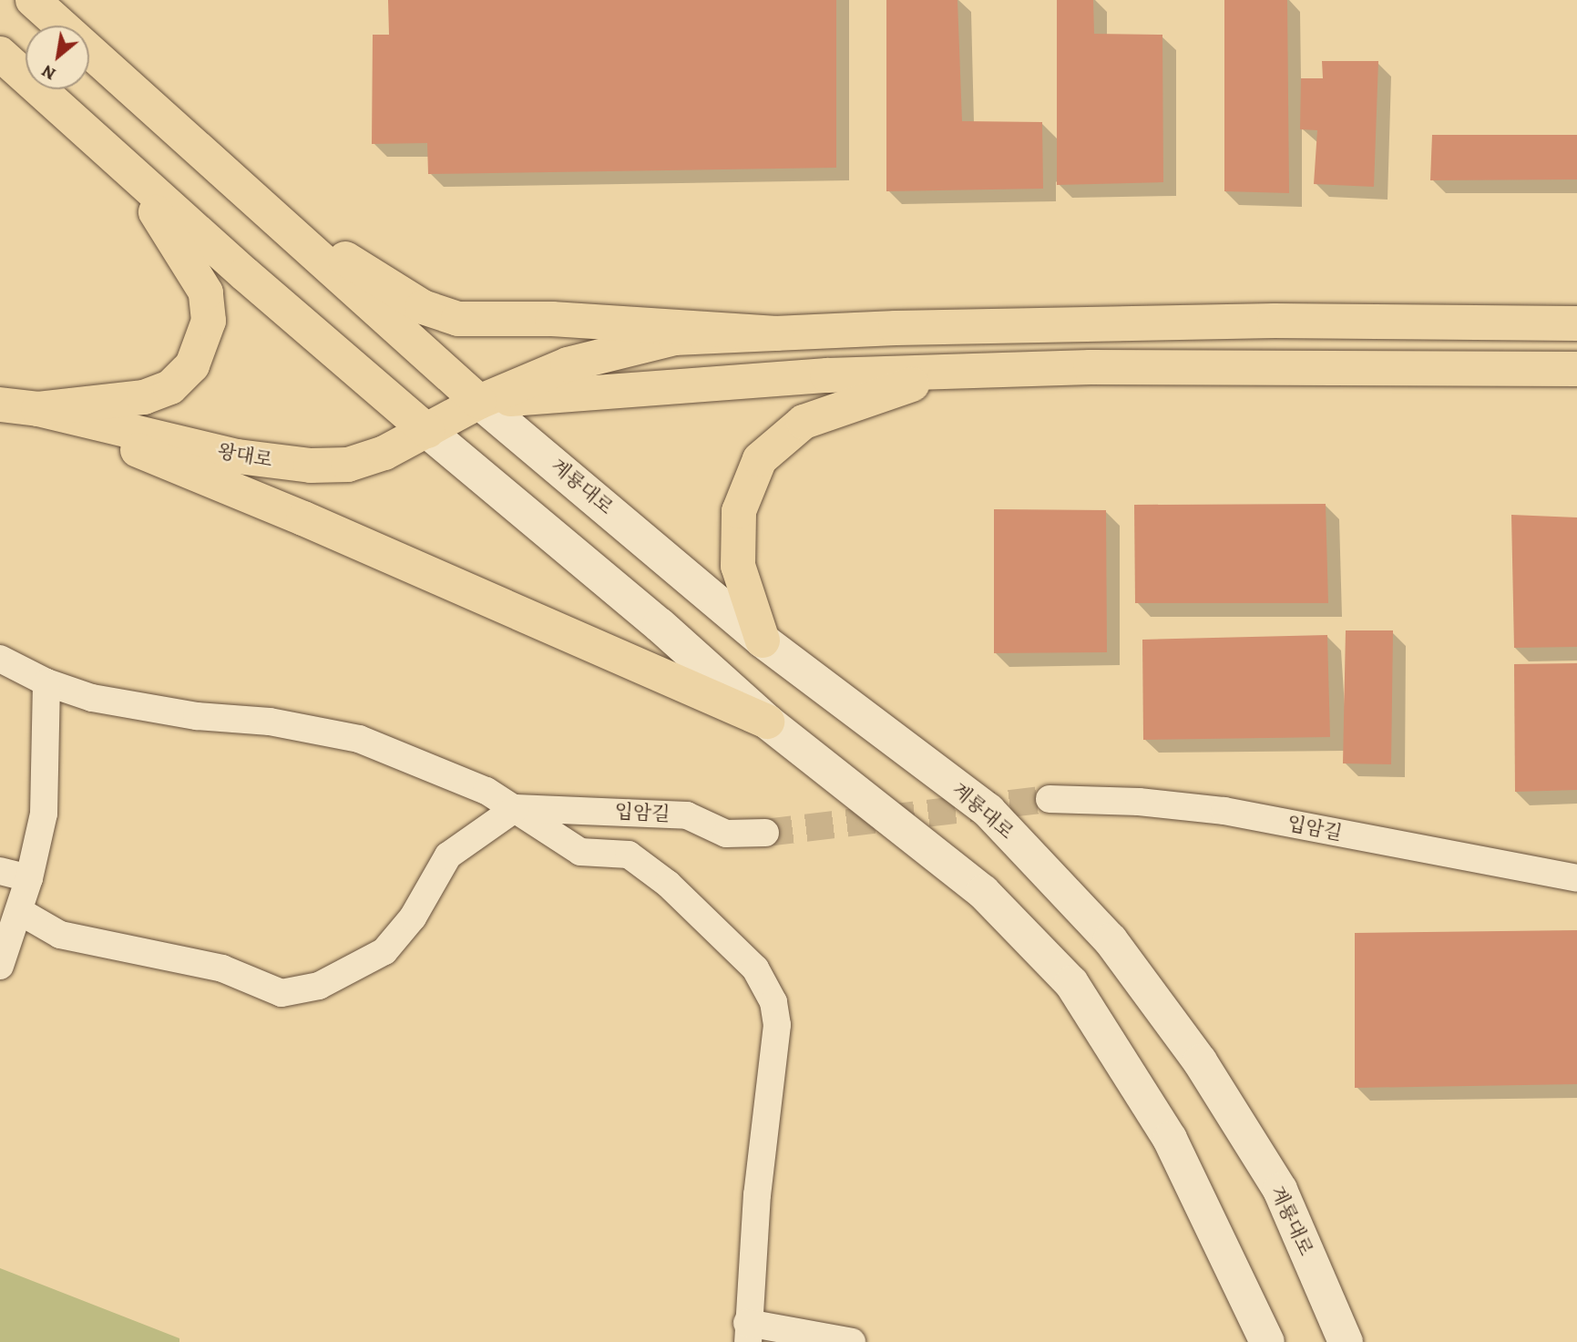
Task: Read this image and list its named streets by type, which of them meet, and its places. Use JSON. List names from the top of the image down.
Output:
{
  "streets": {
    "main road": ["왕대로", "계룡대로"],
    "street": ["입암길"]
  },
  "crossings": [
    ["왕대로", "계룡대로"]
  ],
  "north": "bottom left"
}
